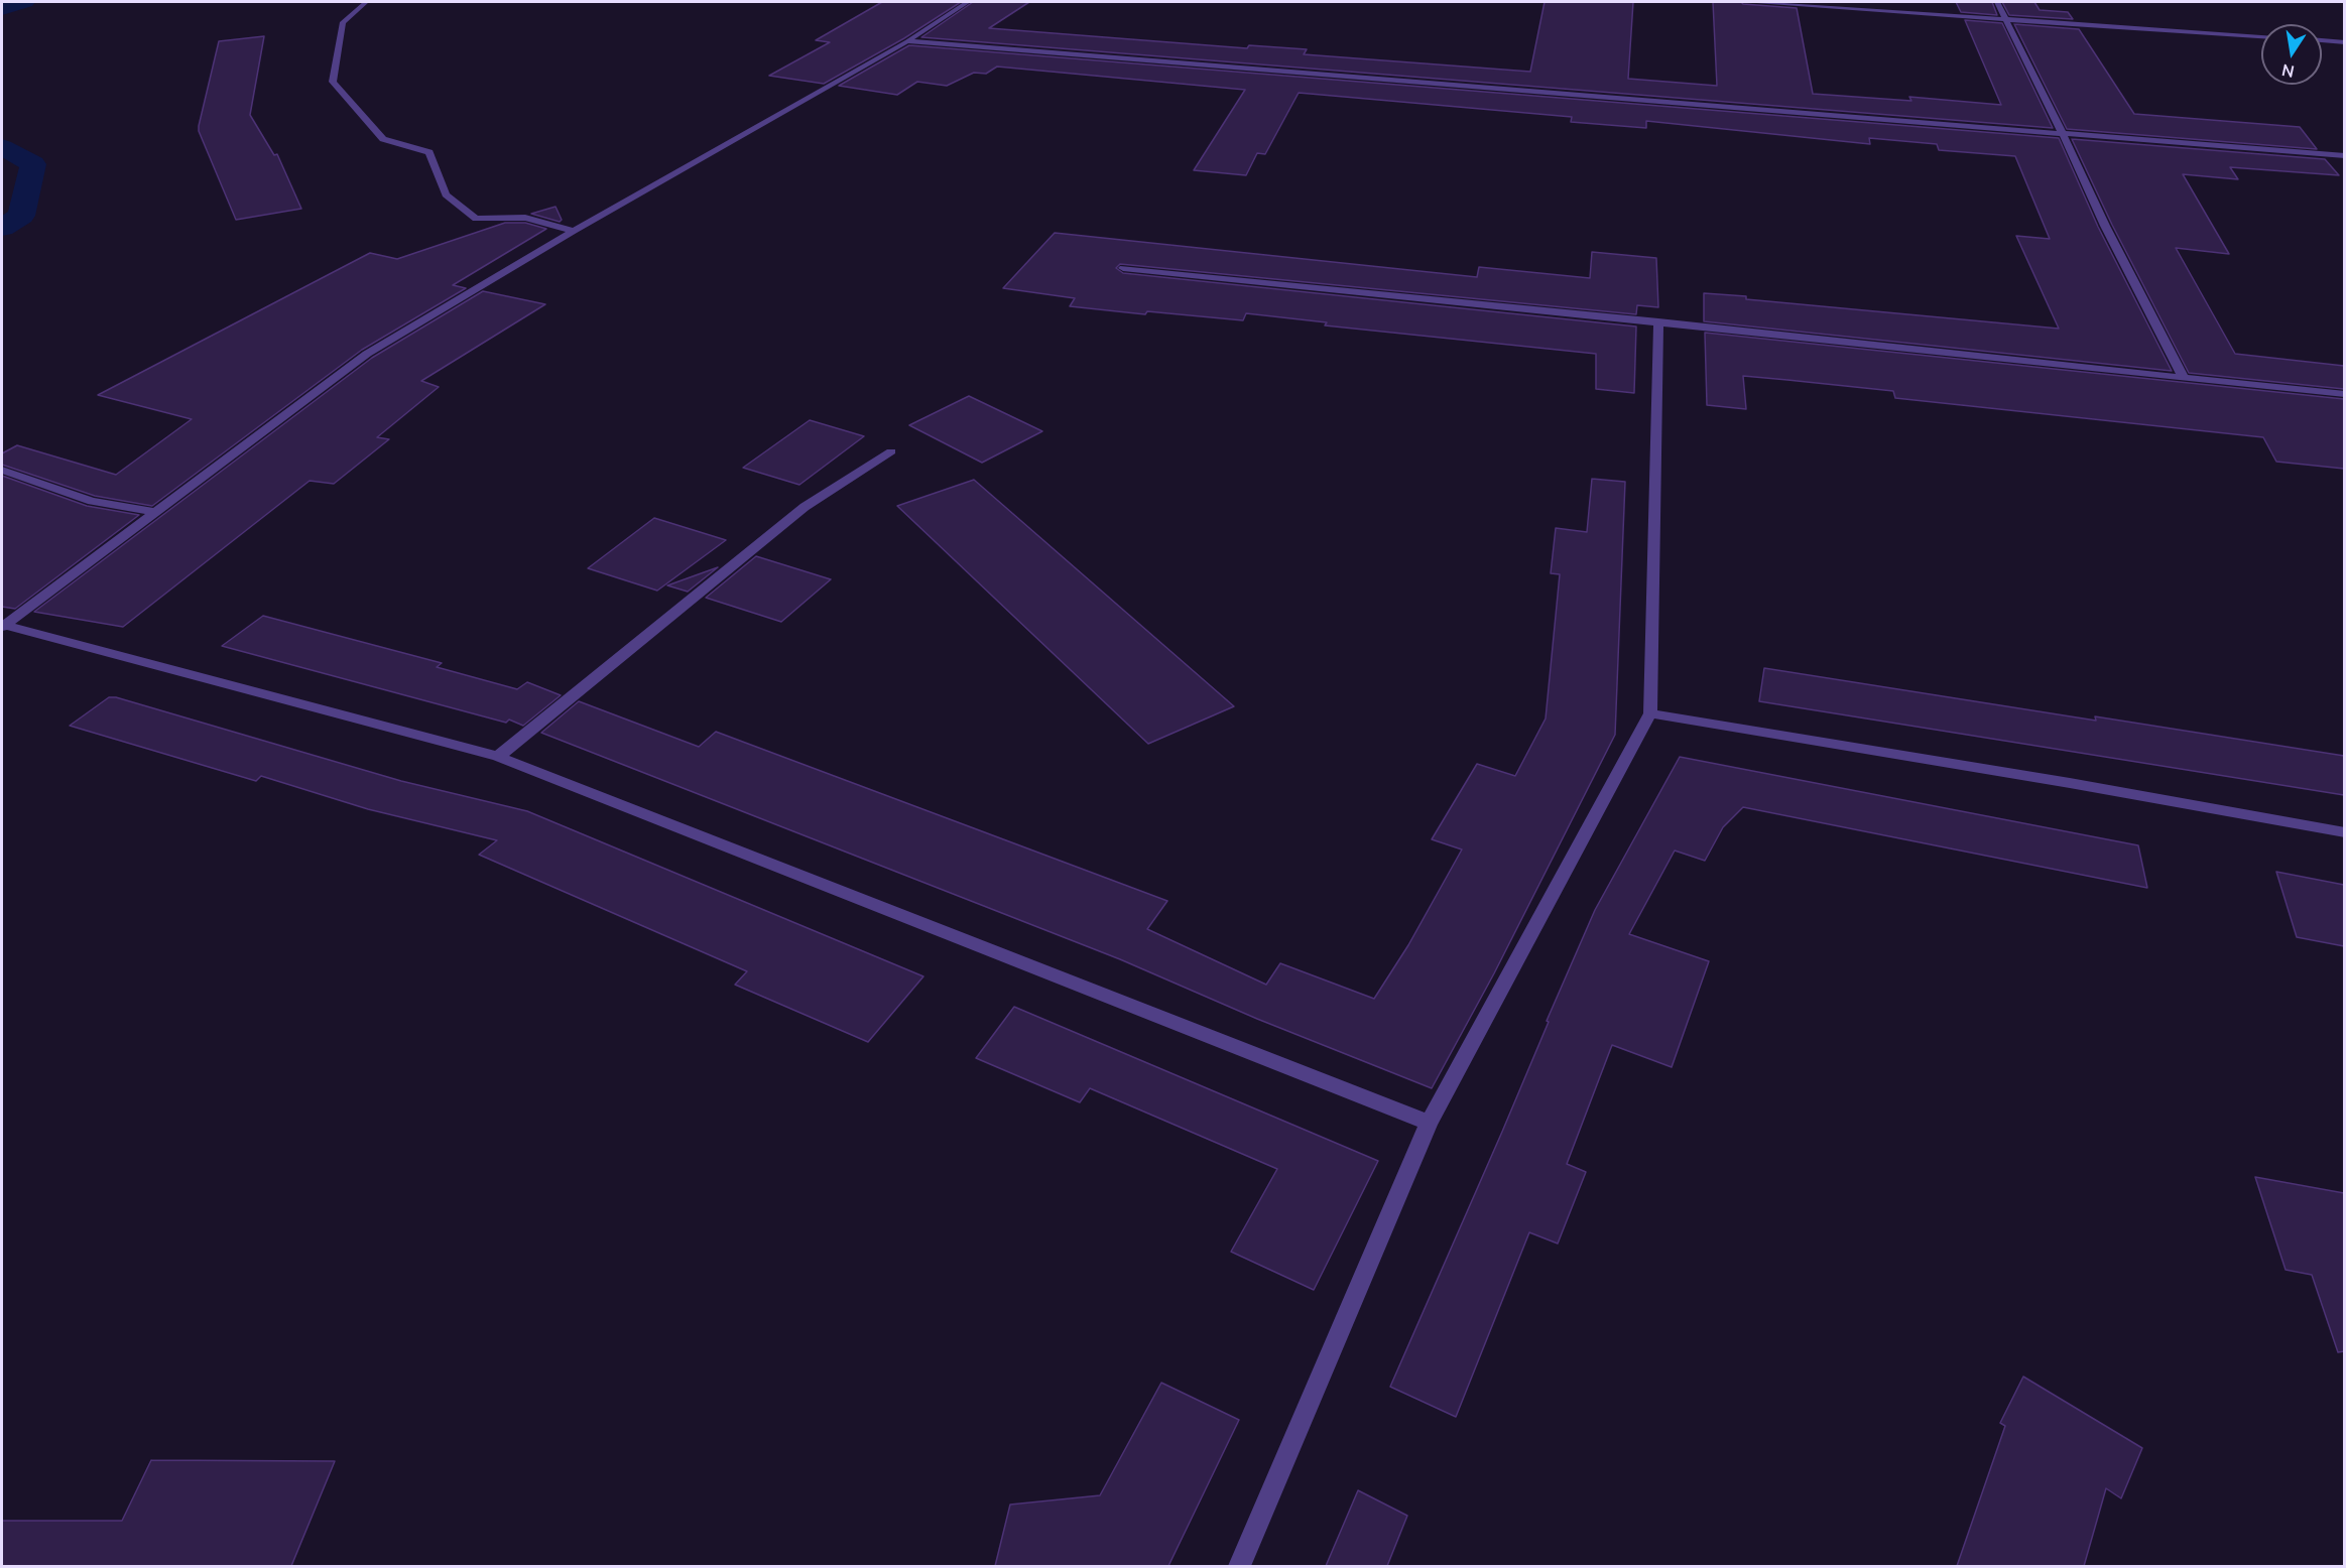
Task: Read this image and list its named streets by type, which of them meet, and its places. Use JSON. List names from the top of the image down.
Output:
{
  "north": "bottom"
}
